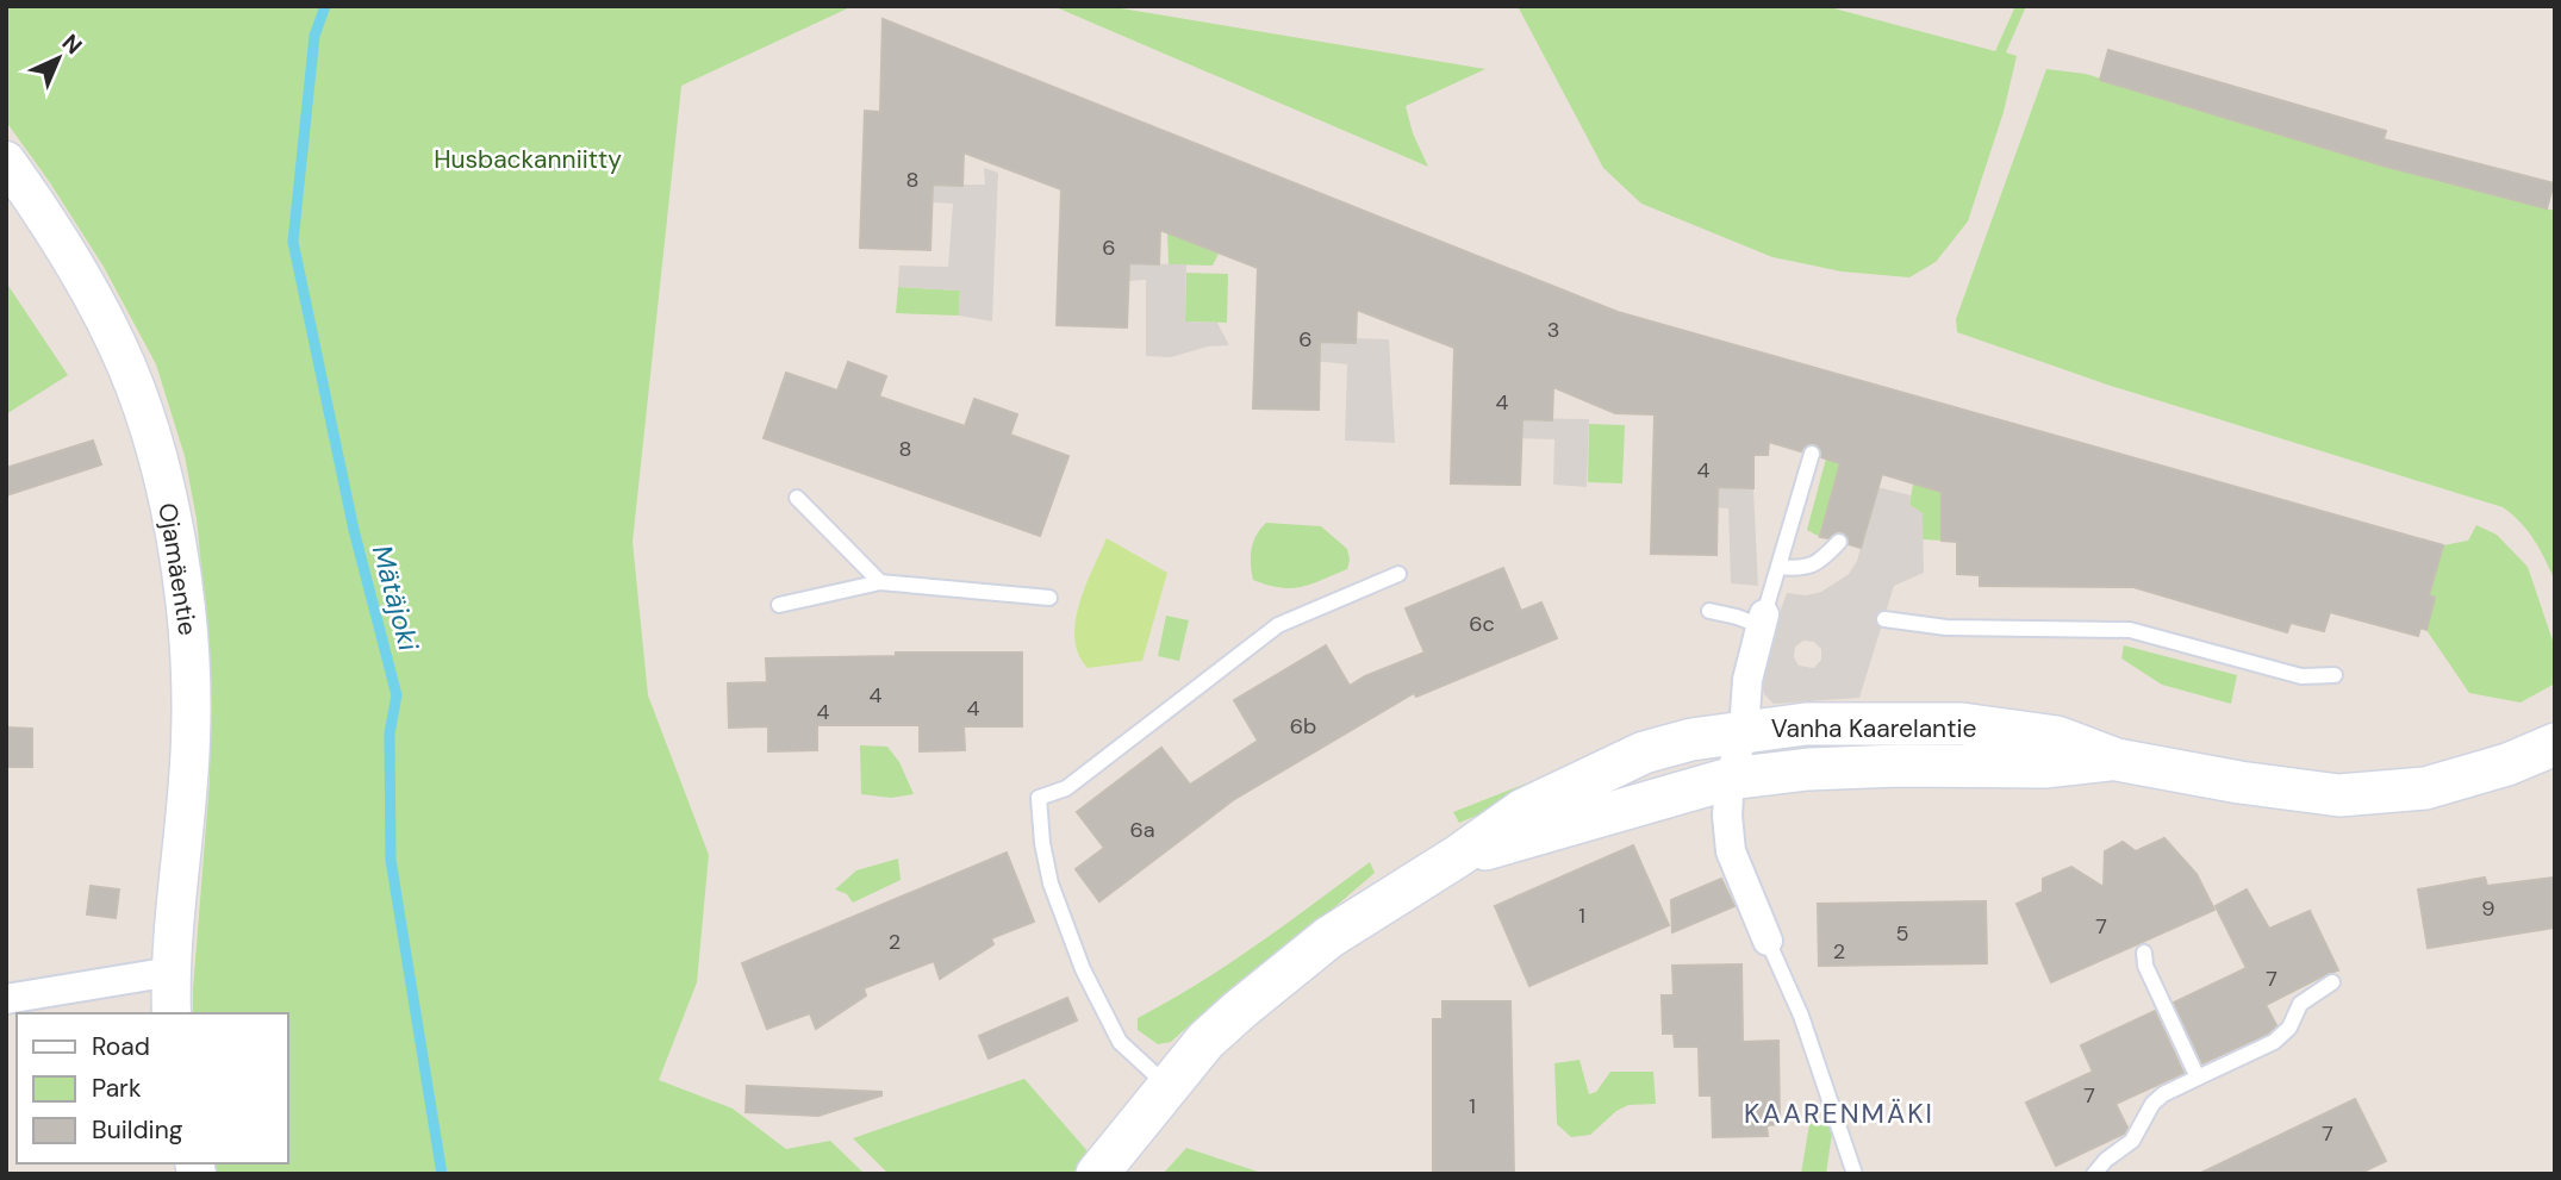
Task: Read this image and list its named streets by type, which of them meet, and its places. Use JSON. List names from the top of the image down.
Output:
{
  "streets": {
    "main road": ["Vanha Kaarelantie"],
    "street": ["Ojamäentie"]
  },
  "districts": ["KAARENMÄKI"],
  "water": ["Mätäjoki"],
  "parks": ["Husbackanniitty"],
  "house_numbers": [
    "8",
    "6",
    "3",
    "6",
    "4",
    "8",
    "4",
    "6c",
    "4",
    "4",
    "4",
    "6b",
    "6a",
    "9",
    "1",
    "7",
    "5",
    "2",
    "2",
    "7",
    "7",
    "1",
    "7"
  ],
  "legend": ["Road", "Park", "Building"],
  "north": "top right"
}
